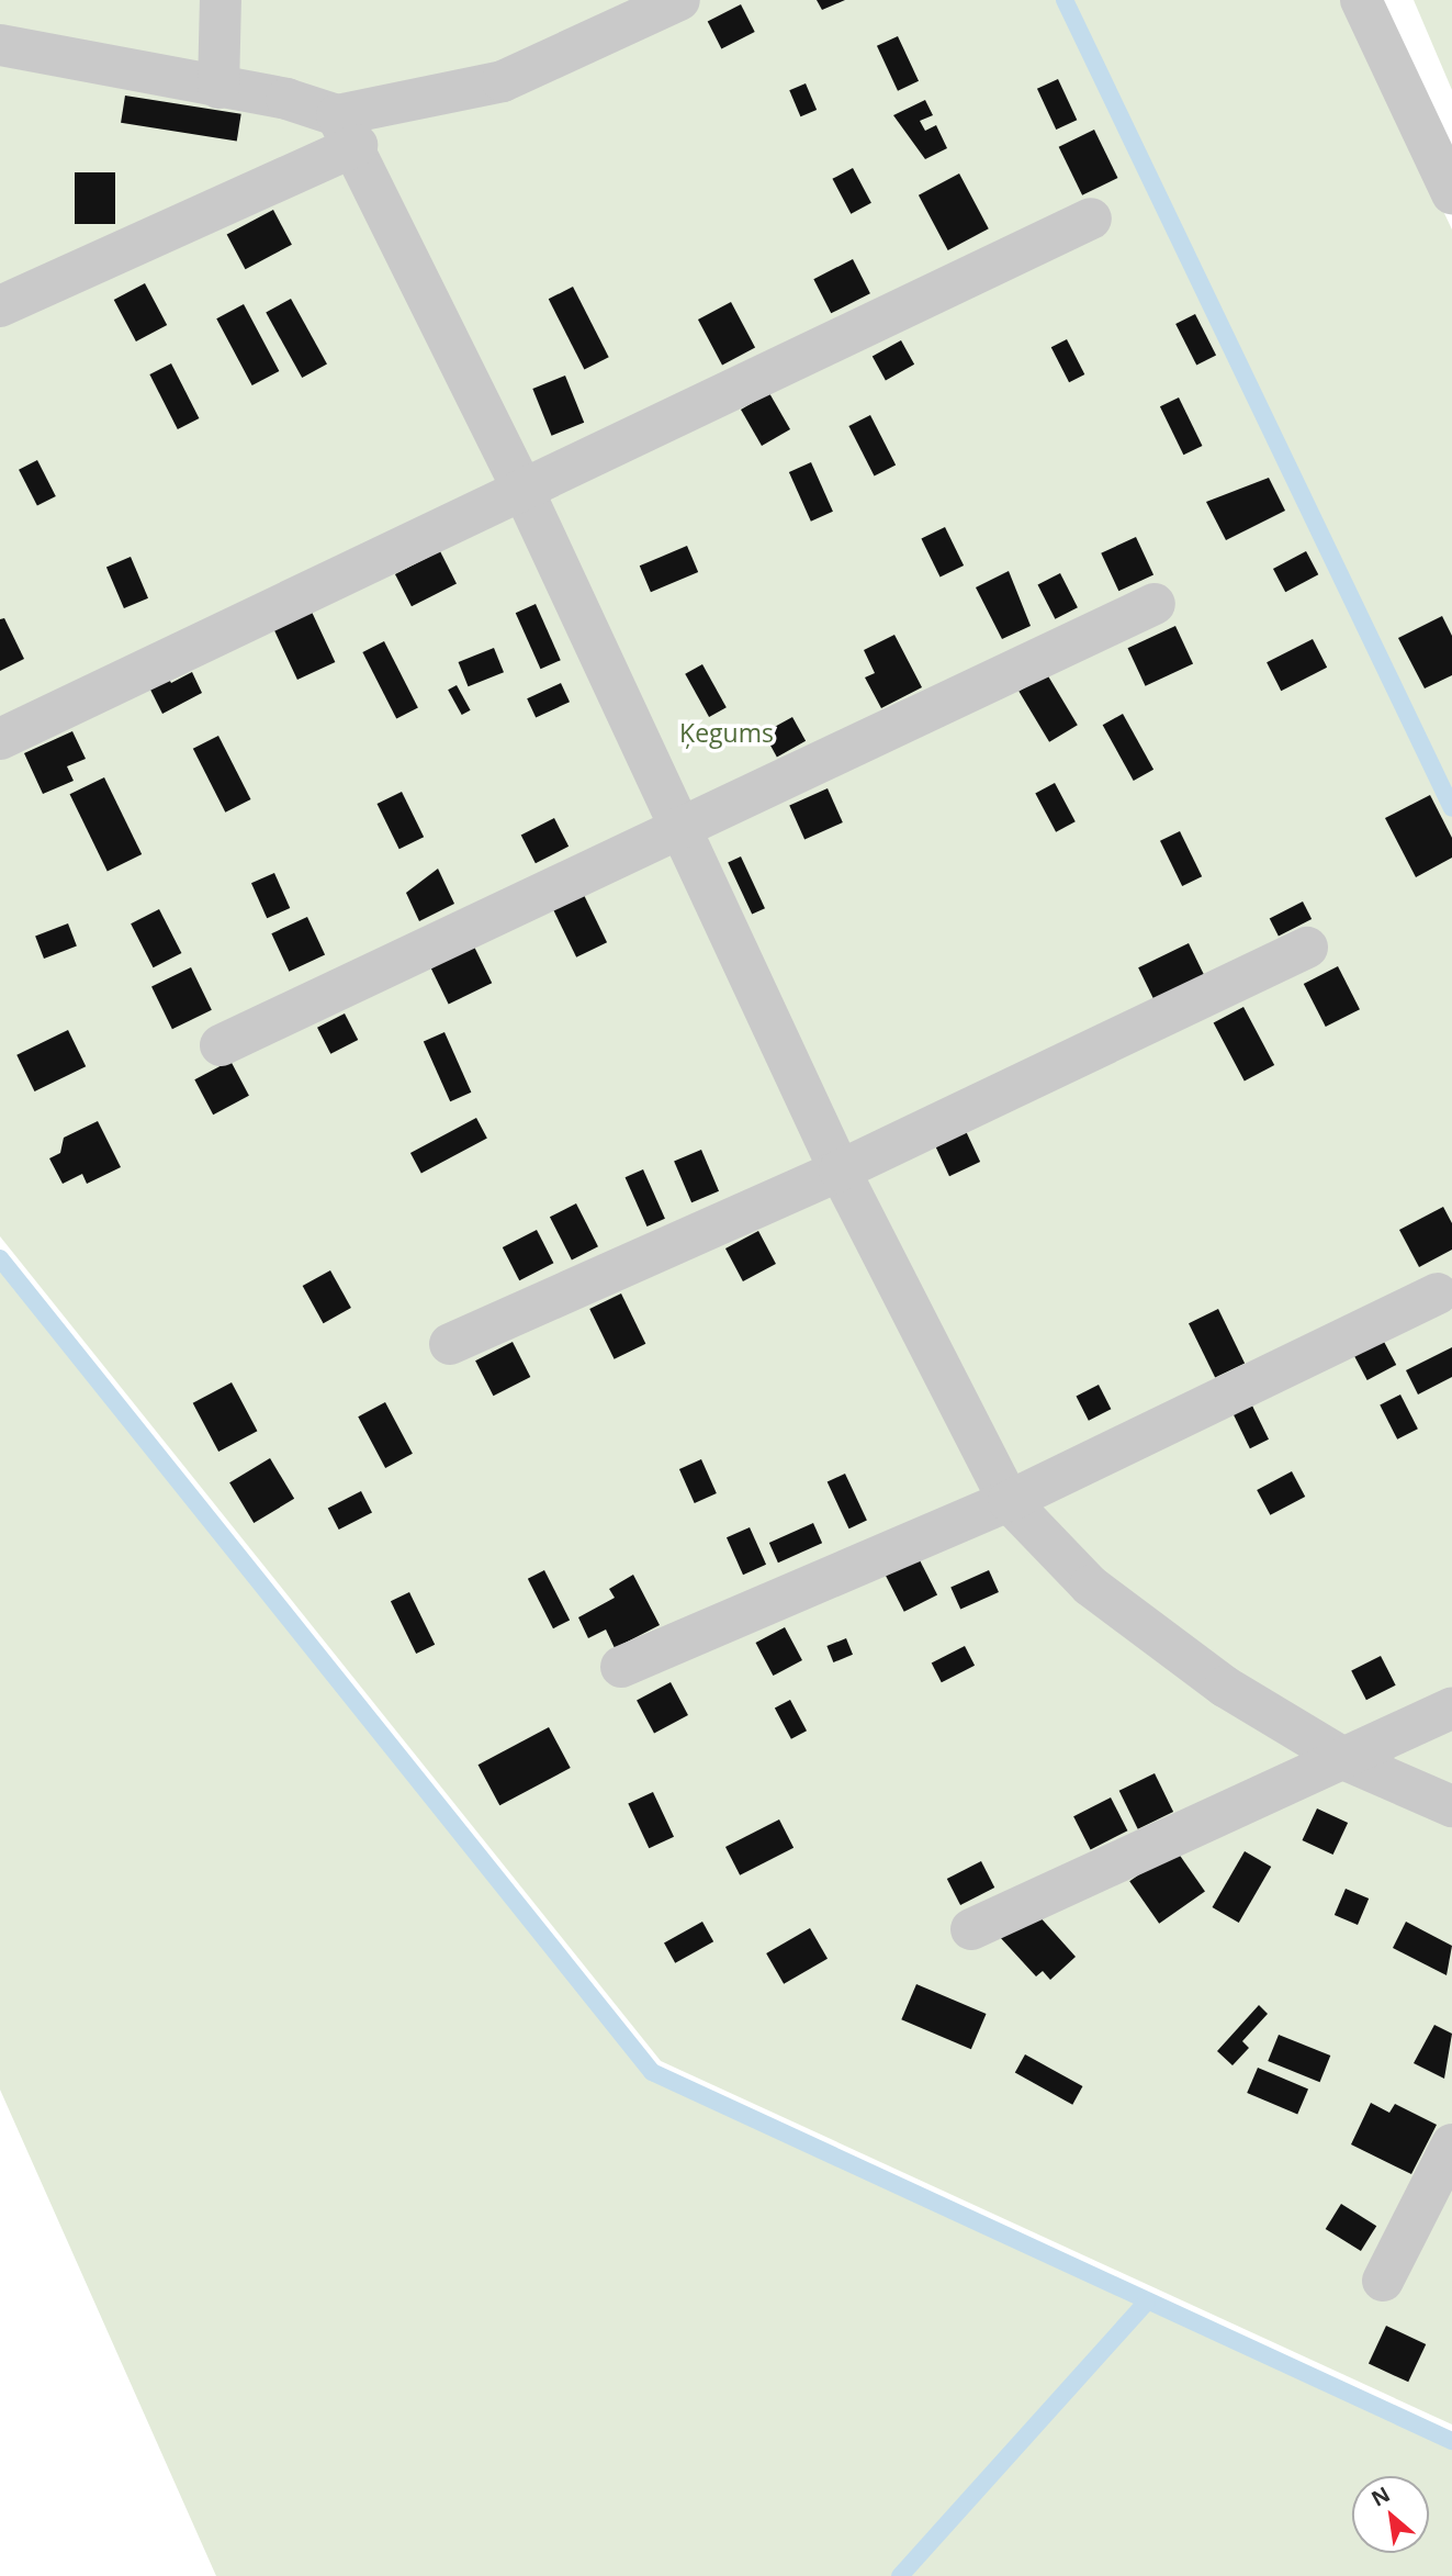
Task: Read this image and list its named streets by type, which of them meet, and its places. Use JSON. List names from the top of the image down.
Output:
{
  "parks": ["Ķegums"],
  "north": "top left"
}
